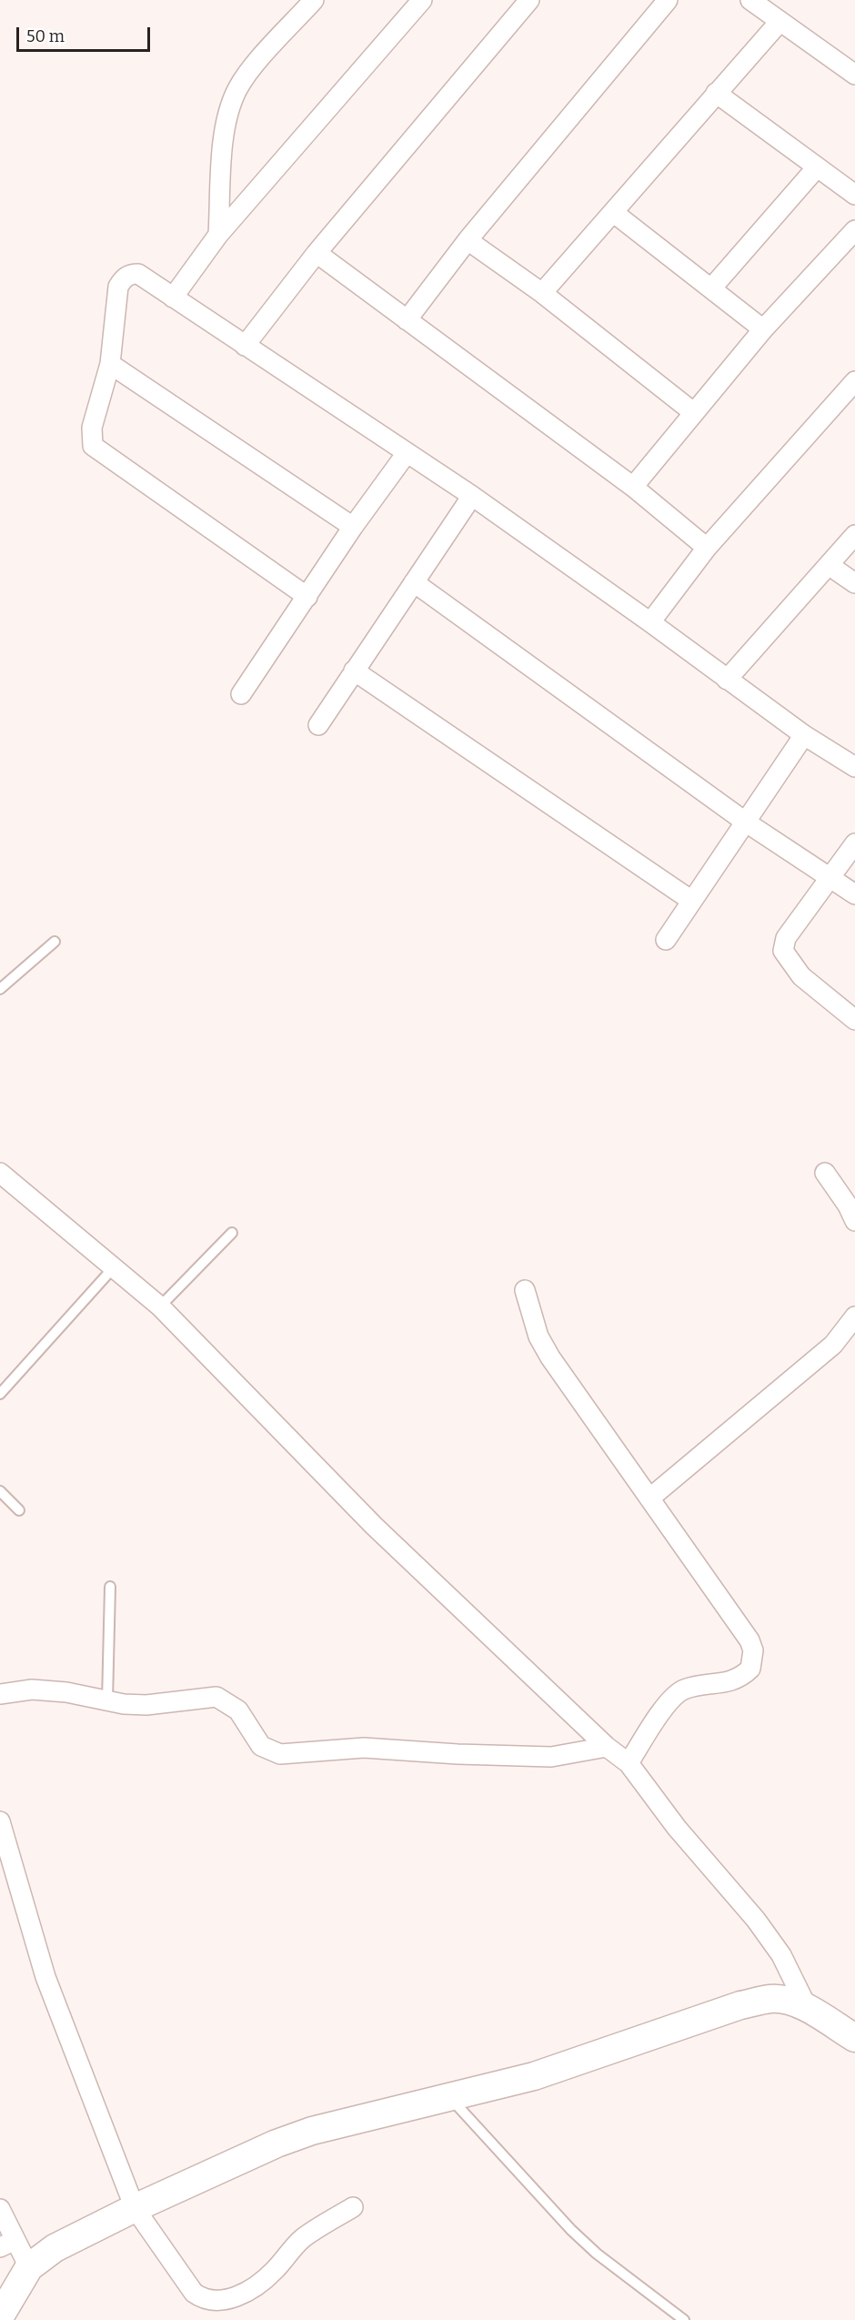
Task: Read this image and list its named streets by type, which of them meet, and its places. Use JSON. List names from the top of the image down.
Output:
{
  "scale_bar": "50 m"
}
